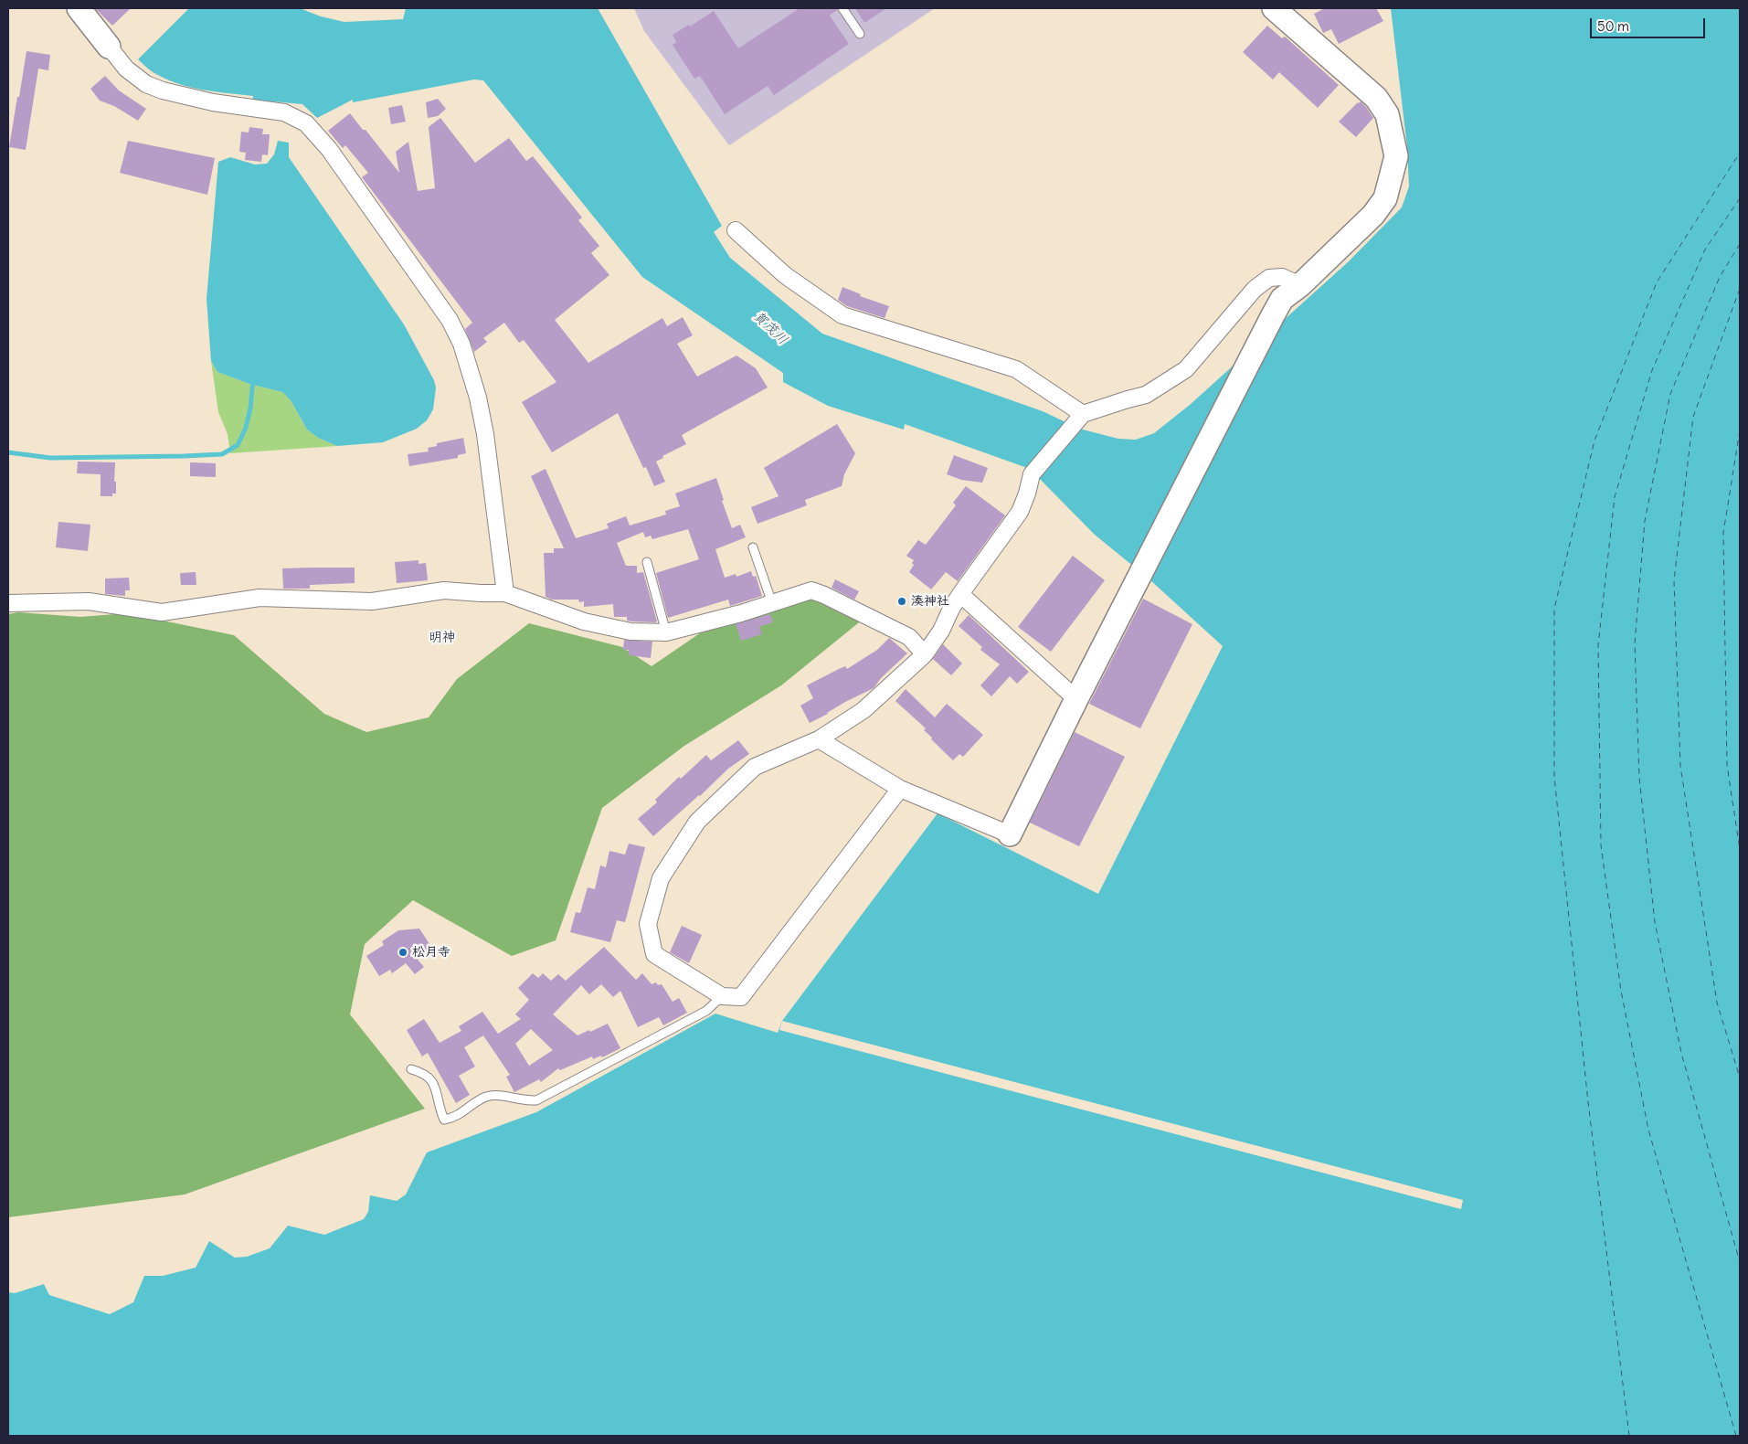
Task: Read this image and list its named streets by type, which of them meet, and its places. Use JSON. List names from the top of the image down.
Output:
{
  "districts": ["明神"],
  "water": ["賀茂川"],
  "places": ["湊神社", "松月寺"],
  "scale_bar": "50 m"
}
